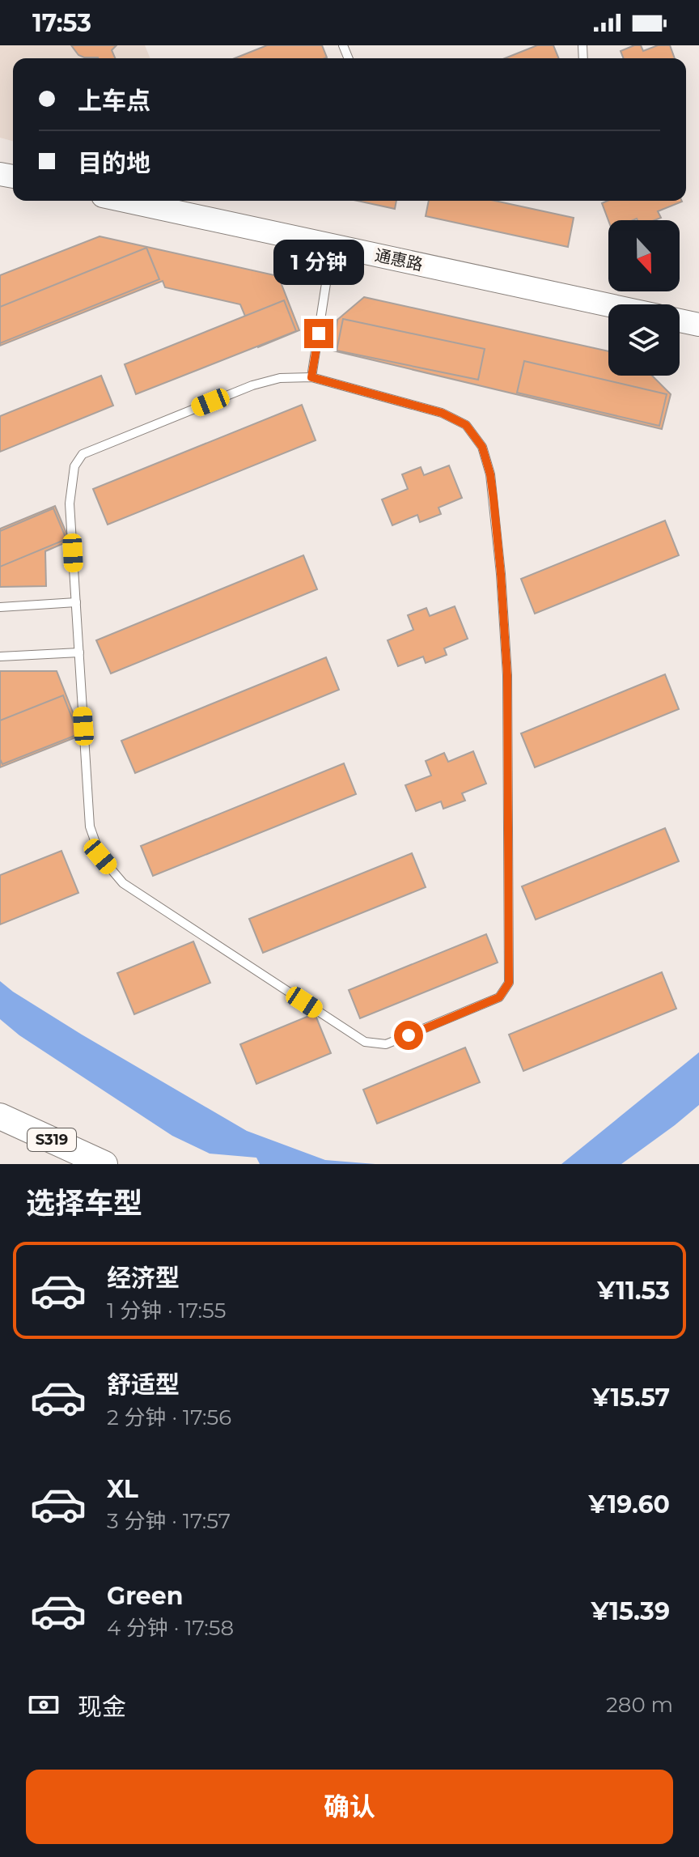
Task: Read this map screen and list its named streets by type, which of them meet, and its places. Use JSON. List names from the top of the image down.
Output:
{
  "streets": {
    "main road": ["S319"],
    "street": ["通惠路"]
  },
  "north": "bottom",
  "page": {
    "status": "17:53",
    "banner": ["上车点", "目的地"],
    "bubble": "1 分钟",
    "heading": "选择车型",
    "list": [
      {
        "name": "经济型",
        "note": "1 分钟 · 17:55",
        "value": "¥11.53"
      },
      {
        "name": "舒适型",
        "note": "2 分钟 · 17:56",
        "value": "¥15.57"
      },
      {
        "name": "XL",
        "note": "3 分钟 · 17:57",
        "value": "¥19.60"
      },
      {
        "name": "Green",
        "note": "4 分钟 · 17:58",
        "value": "¥15.39"
      }
    ],
    "pay": ["现金", "280 m"],
    "buttons": "确认"
  }
}
